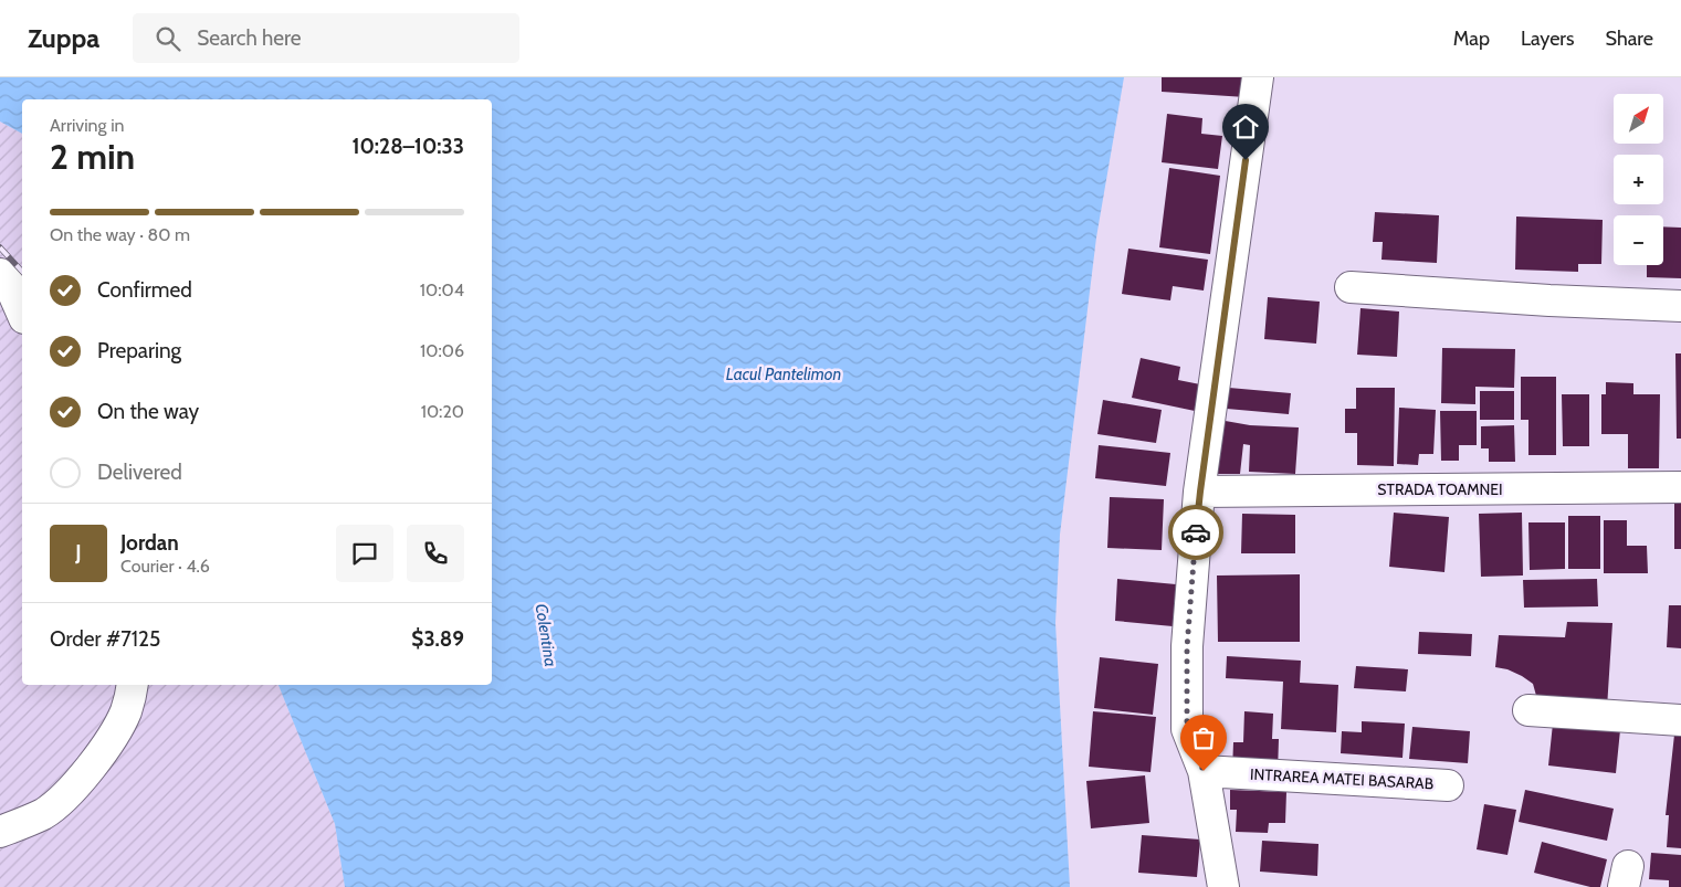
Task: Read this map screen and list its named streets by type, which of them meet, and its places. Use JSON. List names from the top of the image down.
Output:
{
  "streets": {
    "street": ["STRADA TOAMNEI", "INTRAREA MATEI BASARAB"]
  },
  "water": ["Lacul Pantelimon", "Colentina"],
  "north": "top right",
  "page": {
    "header": "Zuppa",
    "search": "Search here",
    "nav": ["Map", "Layers", "Share"],
    "map_buttons": ["+", "−"],
    "heading": ["2 min", "Arriving in", "10:28–10:33"],
    "panel": [
      "Jordan",
      "Courier · 4.6",
      "Order #7125",
      "$3.89"
    ],
    "bar": "On the way · 80 m",
    "list": [
      ["Confirmed", "10:04"],
      ["Preparing", "10:06"],
      ["On the way", "10:20"],
      "Delivered"
    ],
    "round": "J"
  }
}
